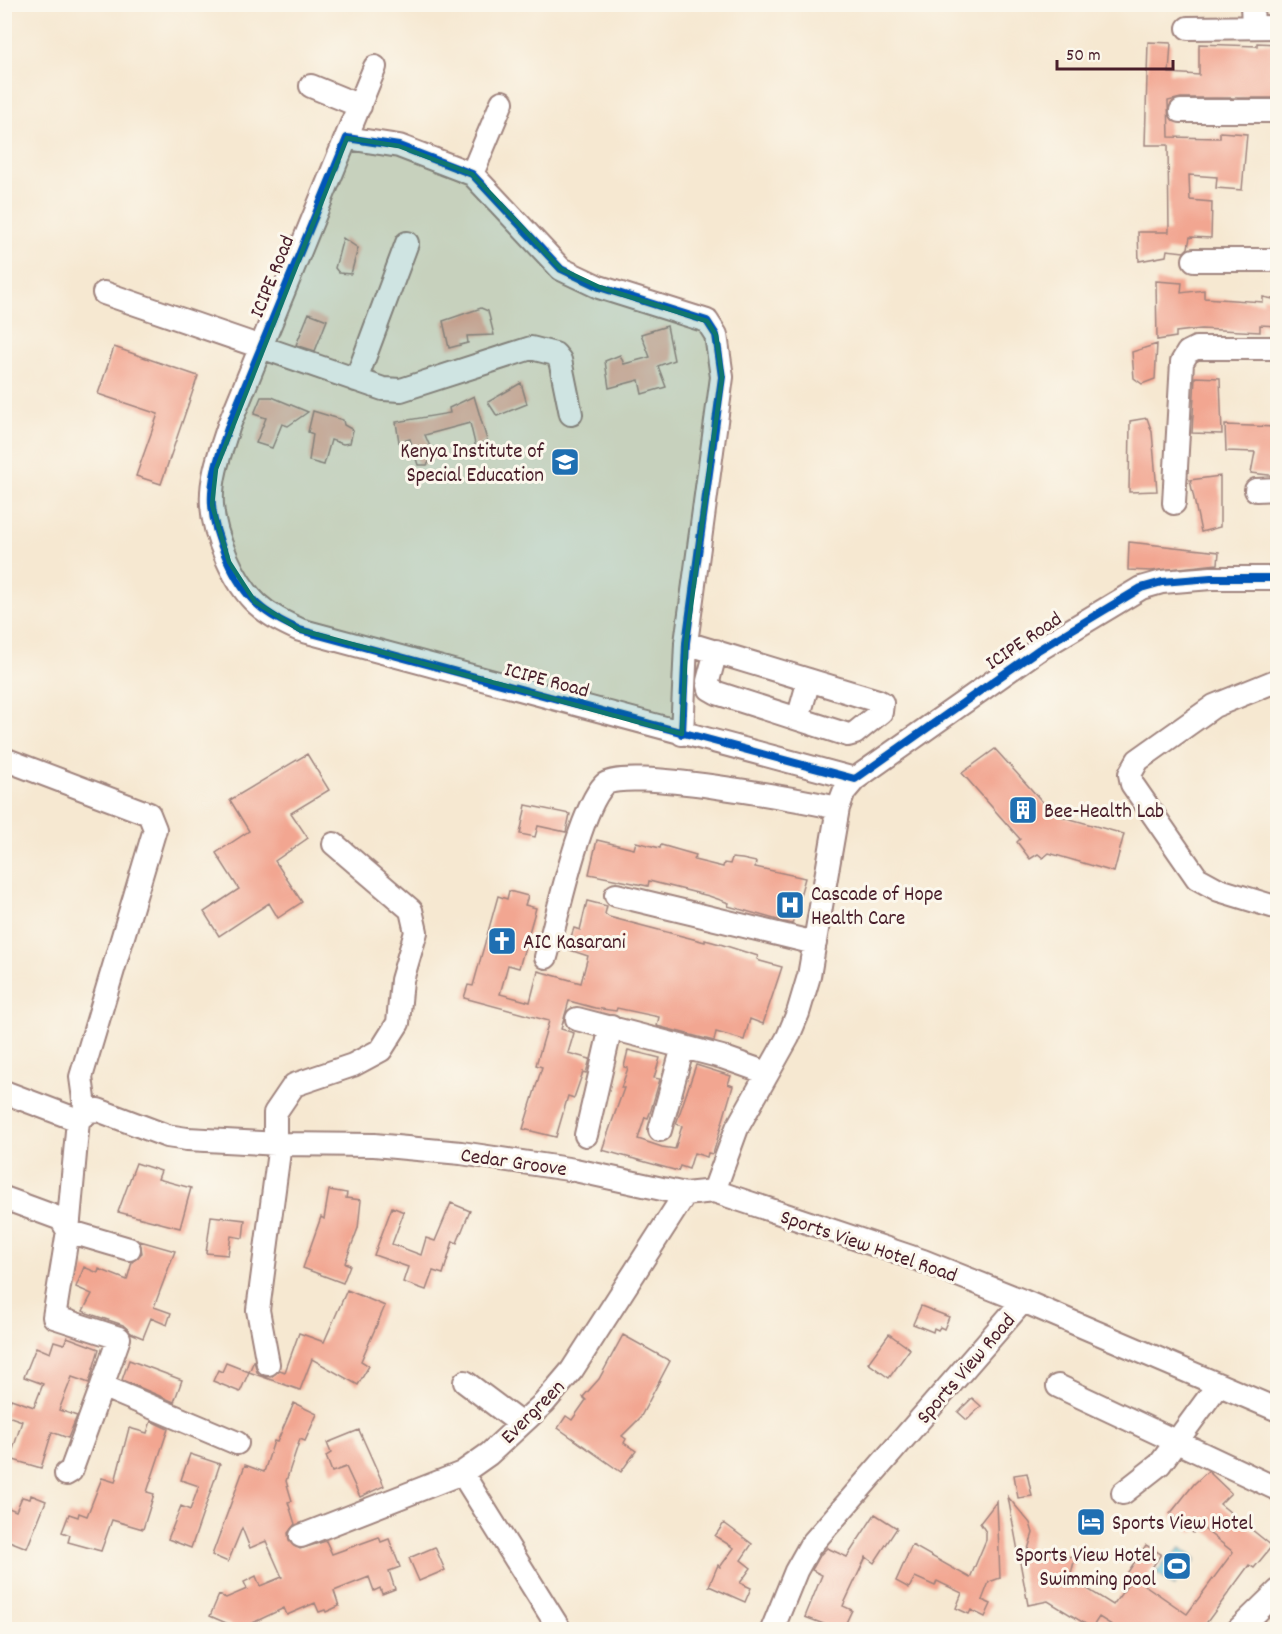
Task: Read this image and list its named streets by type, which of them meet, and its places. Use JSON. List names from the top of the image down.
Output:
{
  "streets": {
    "street": [
      "ICIPE Road",
      "Cedar Groove",
      "Sports View Hotel Road",
      "Sports View Road",
      "Evergreen"
    ]
  },
  "crossings": [
    ["Cedar Groove", "Sports View Hotel Road"],
    ["Cedar Groove", "Evergreen"],
    ["Sports View Hotel Road", "Sports View Road"]
  ],
  "places": {
    "school or university": ["Kenya Institute of Special Education"],
    "building": ["Bee-Health Lab"],
    "hospital": ["Cascade of Hope Health Care"],
    "church": ["AIC Kasarani"],
    "hotel": ["Sports View Hotel"],
    "sports": ["Sports View Hotel Swimming pool"]
  },
  "scale_bar": "50 m"
}
